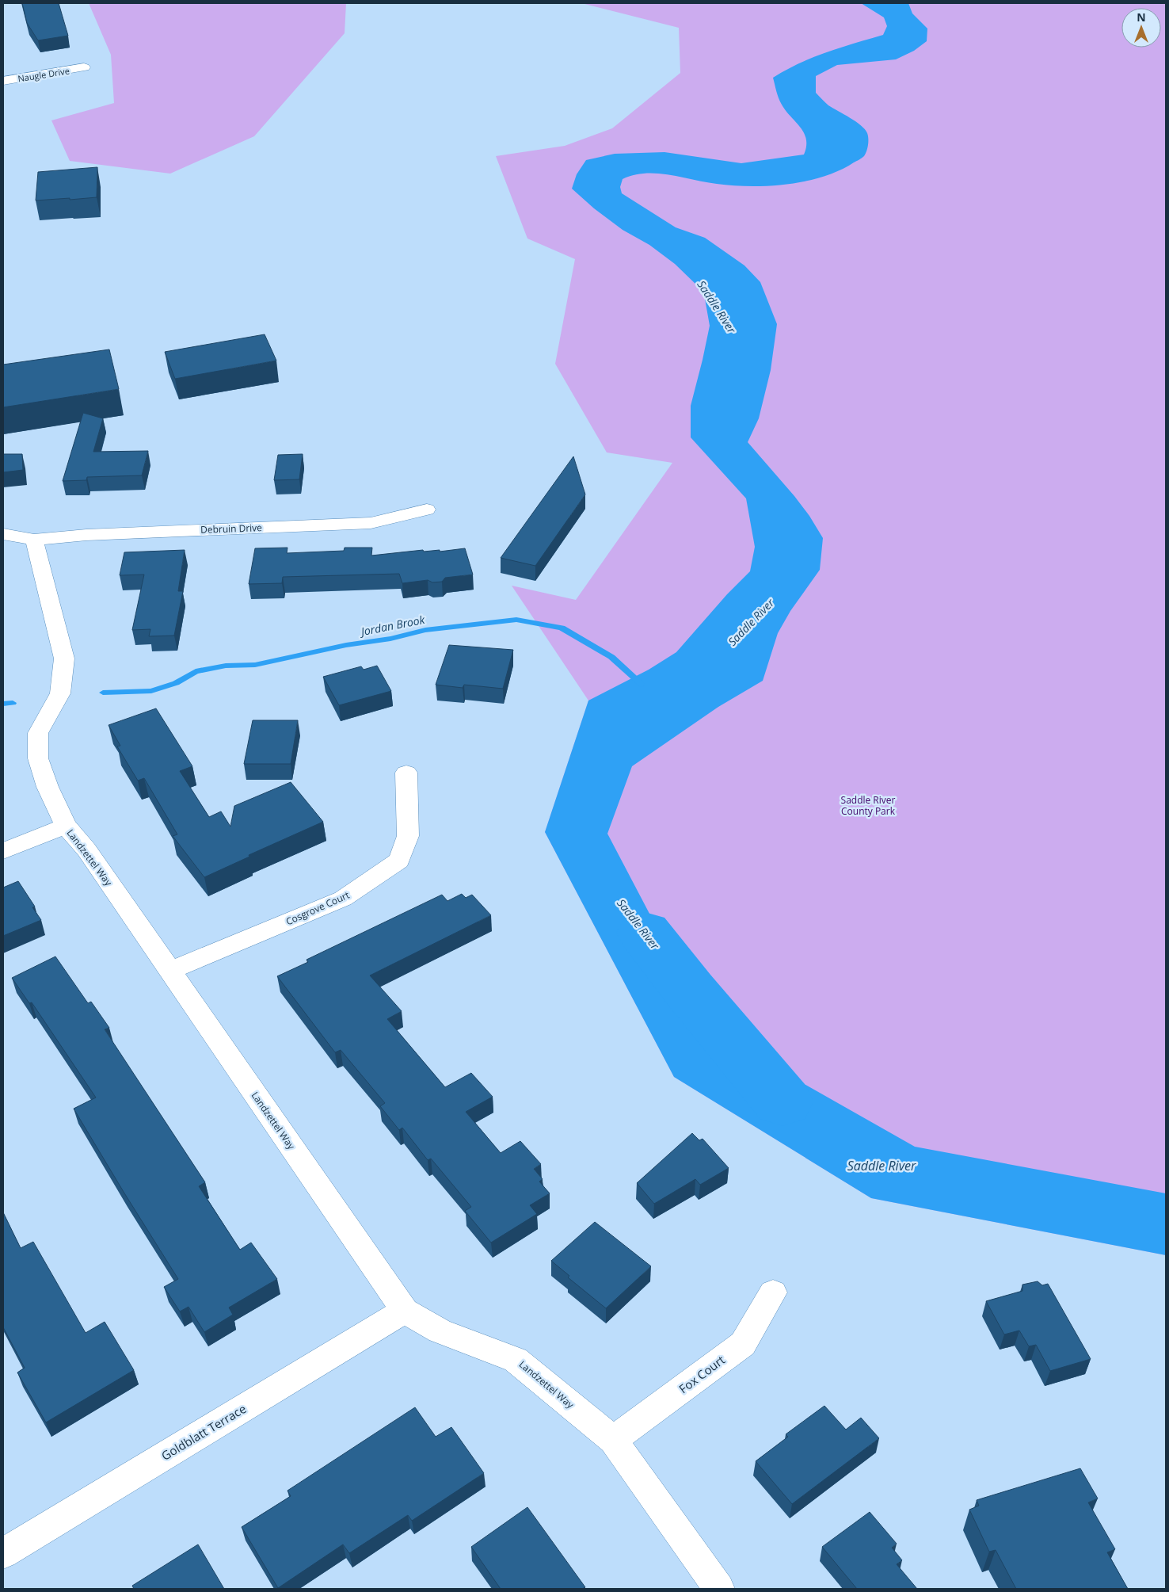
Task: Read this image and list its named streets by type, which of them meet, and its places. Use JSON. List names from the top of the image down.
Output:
{
  "streets": {
    "street": [
      "Naugle Drive",
      "Debruin Drive",
      "Landzettel Way",
      "Cosgrove Court",
      "Fox Court",
      "Goldblatt Terrace"
    ]
  },
  "crossings": [
    ["Debruin Drive", "Landzettel Way"],
    ["Landzettel Way", "Cosgrove Court"],
    ["Landzettel Way", "Fox Court"],
    ["Landzettel Way", "Goldblatt Terrace"]
  ],
  "water": ["Saddle River", "Jordan Brook"],
  "parks": ["Saddle River County Park"],
  "north": "top"
}
